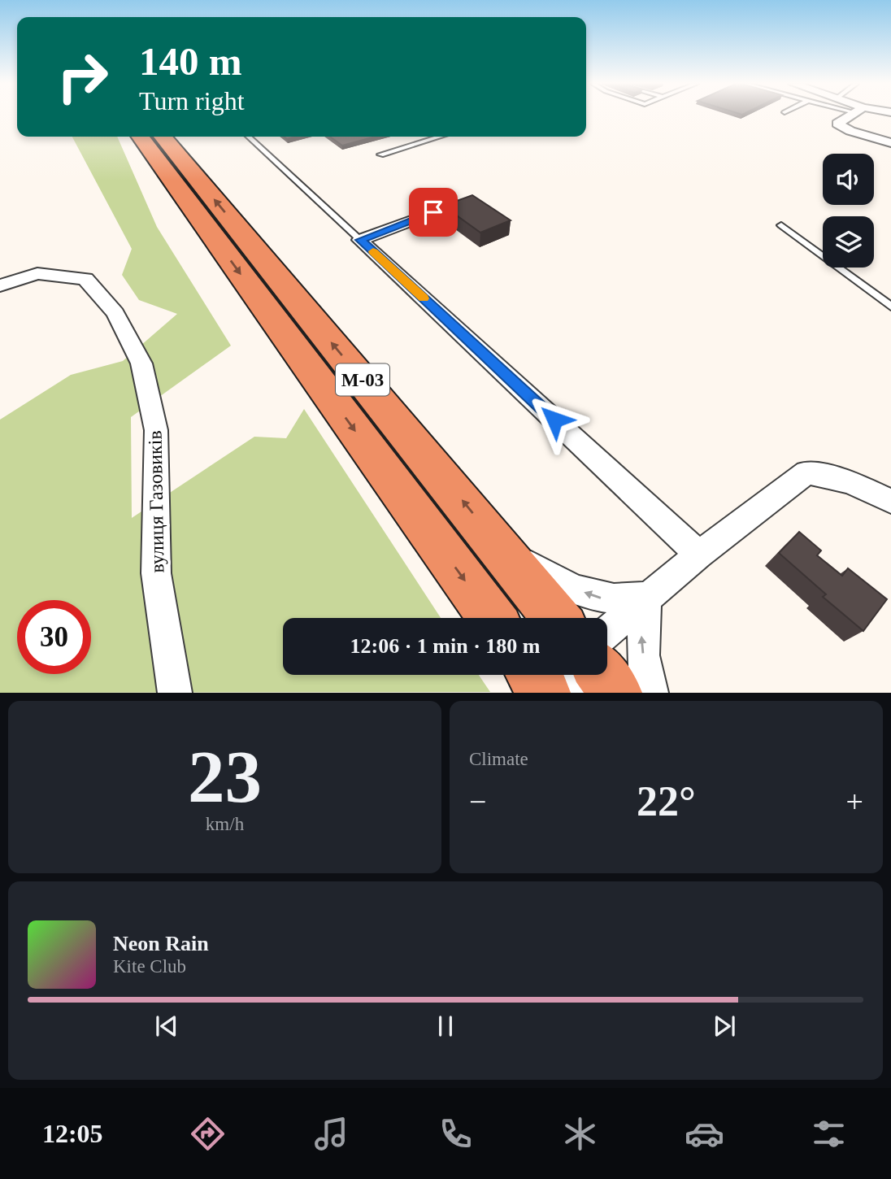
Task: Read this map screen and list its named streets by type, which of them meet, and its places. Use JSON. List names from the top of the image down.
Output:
{
  "streets": {
    "highway": ["М-03"],
    "street": ["вулиця Газовиків"]
  },
  "page": {
    "turn": ["140 m", "Turn right"],
    "limit": "30",
    "trip": "12:06 · 1 min · 180 m",
    "tile": [
      ["23", "km/h"],
      "Climate"
    ],
    "heat": ["−", "22°", "+"],
    "song": ["Neon Rain", "Kite Club"],
    "tabs": "12:05"
  }
}
